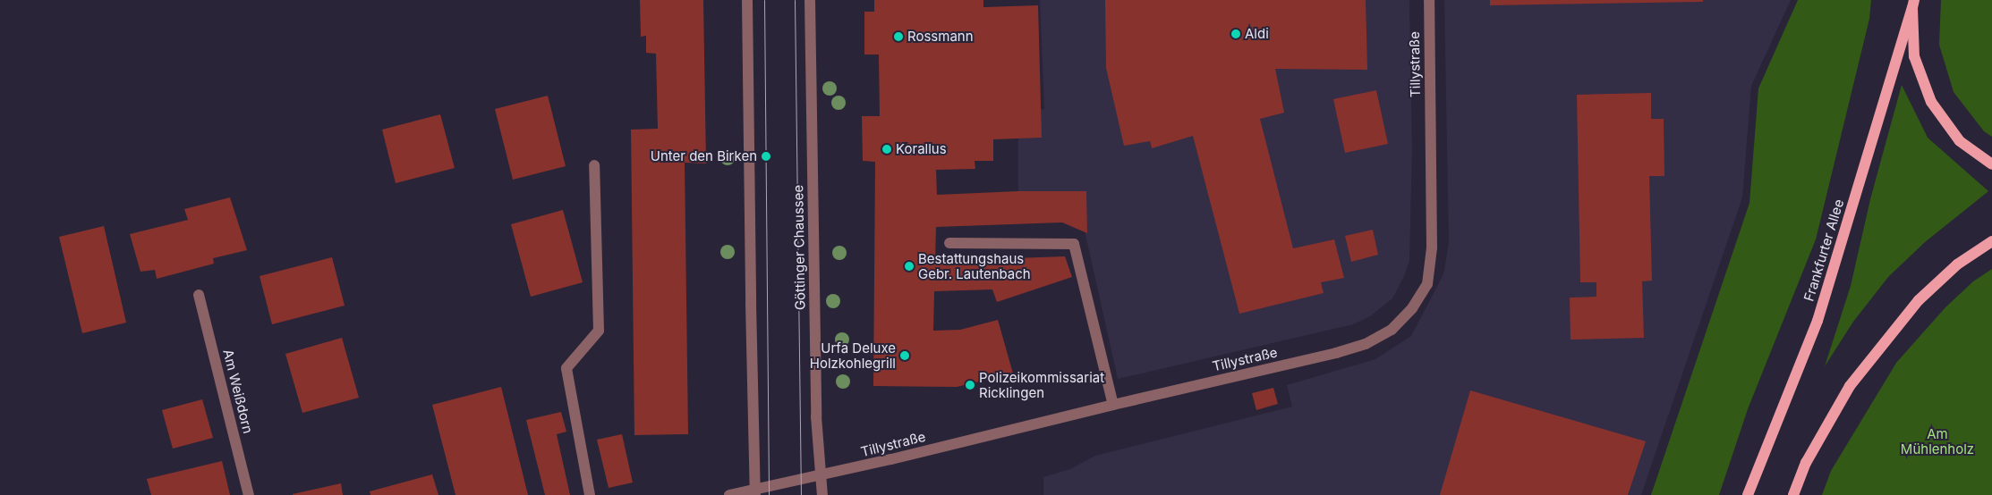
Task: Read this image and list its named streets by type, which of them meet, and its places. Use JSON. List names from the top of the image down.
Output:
{
  "streets": {
    "main road": ["Frankfurter Allee"],
    "street": ["Tillystraße", "Göttinger Chaussee", "Am Weißdorn"]
  },
  "crossings": [
    ["Tillystraße", "Göttinger Chaussee"]
  ],
  "parks": ["Am Mühlenholz"],
  "places": [
    "Aldi",
    "Rossmann",
    "Korallus",
    "Unter den Birken",
    "Bestattungshaus Gebr. Lautenbach",
    "Urfa Deluxe Holzkohlegrill",
    "Polizeikommissariat Ricklingen"
  ]
}
